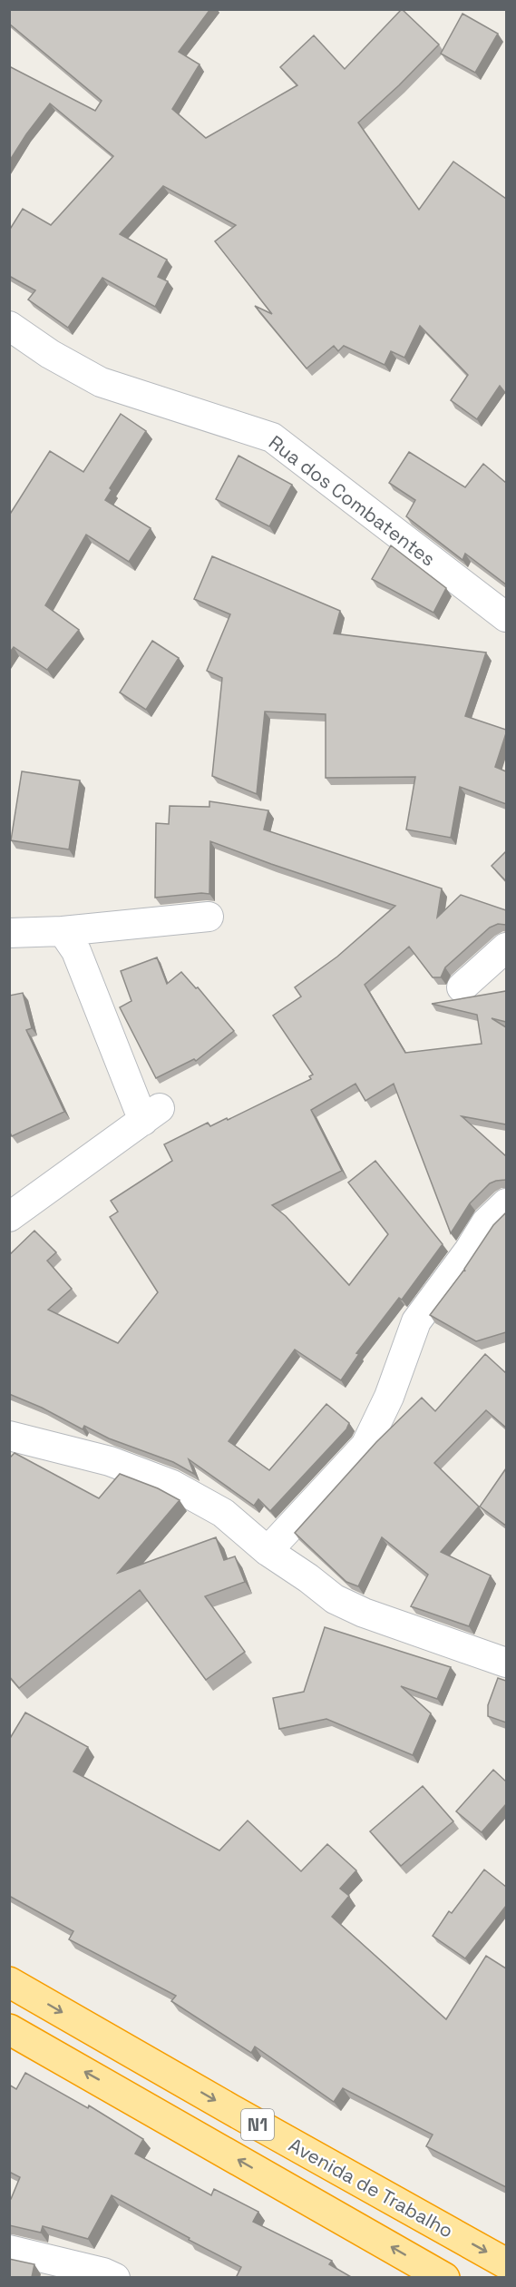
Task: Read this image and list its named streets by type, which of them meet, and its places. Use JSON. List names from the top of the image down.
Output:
{
  "streets": {
    "highway": ["N1", "Avenida de Trabalho"],
    "street": ["Rua dos Combatentes"]
  }
}
